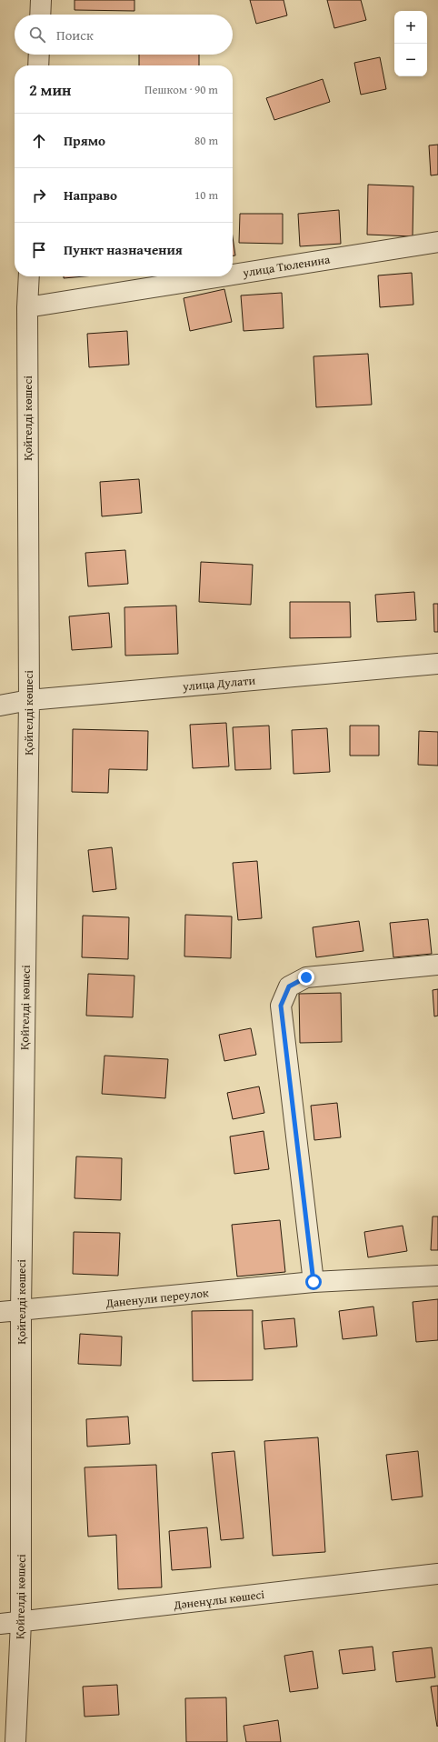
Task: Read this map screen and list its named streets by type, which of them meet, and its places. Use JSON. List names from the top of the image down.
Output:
{
  "streets": {
    "street": [
      "улица Тюленина",
      "Қойгелді көшесі",
      "улица Дулати",
      "Даненули переулок",
      "Дәненұлы көшесі"
    ]
  },
  "crossings": [
    ["улица Тюленина", "Қойгелді көшесі"],
    ["Қойгелді көшесі", "улица Дулати"],
    ["Қойгелді көшесі", "Даненули переулок"],
    ["Қойгелді көшесі", "Дәненұлы көшесі"]
  ],
  "page": {
    "map_buttons": ["+", "−"],
    "search": "Поиск",
    "heading": ["2 мин", "Пешком · 90 m"],
    "list": [
      ["Прямо", "80 m"],
      ["Направо", "10 m"],
      "Пункт назначения"
    ]
  }
}
